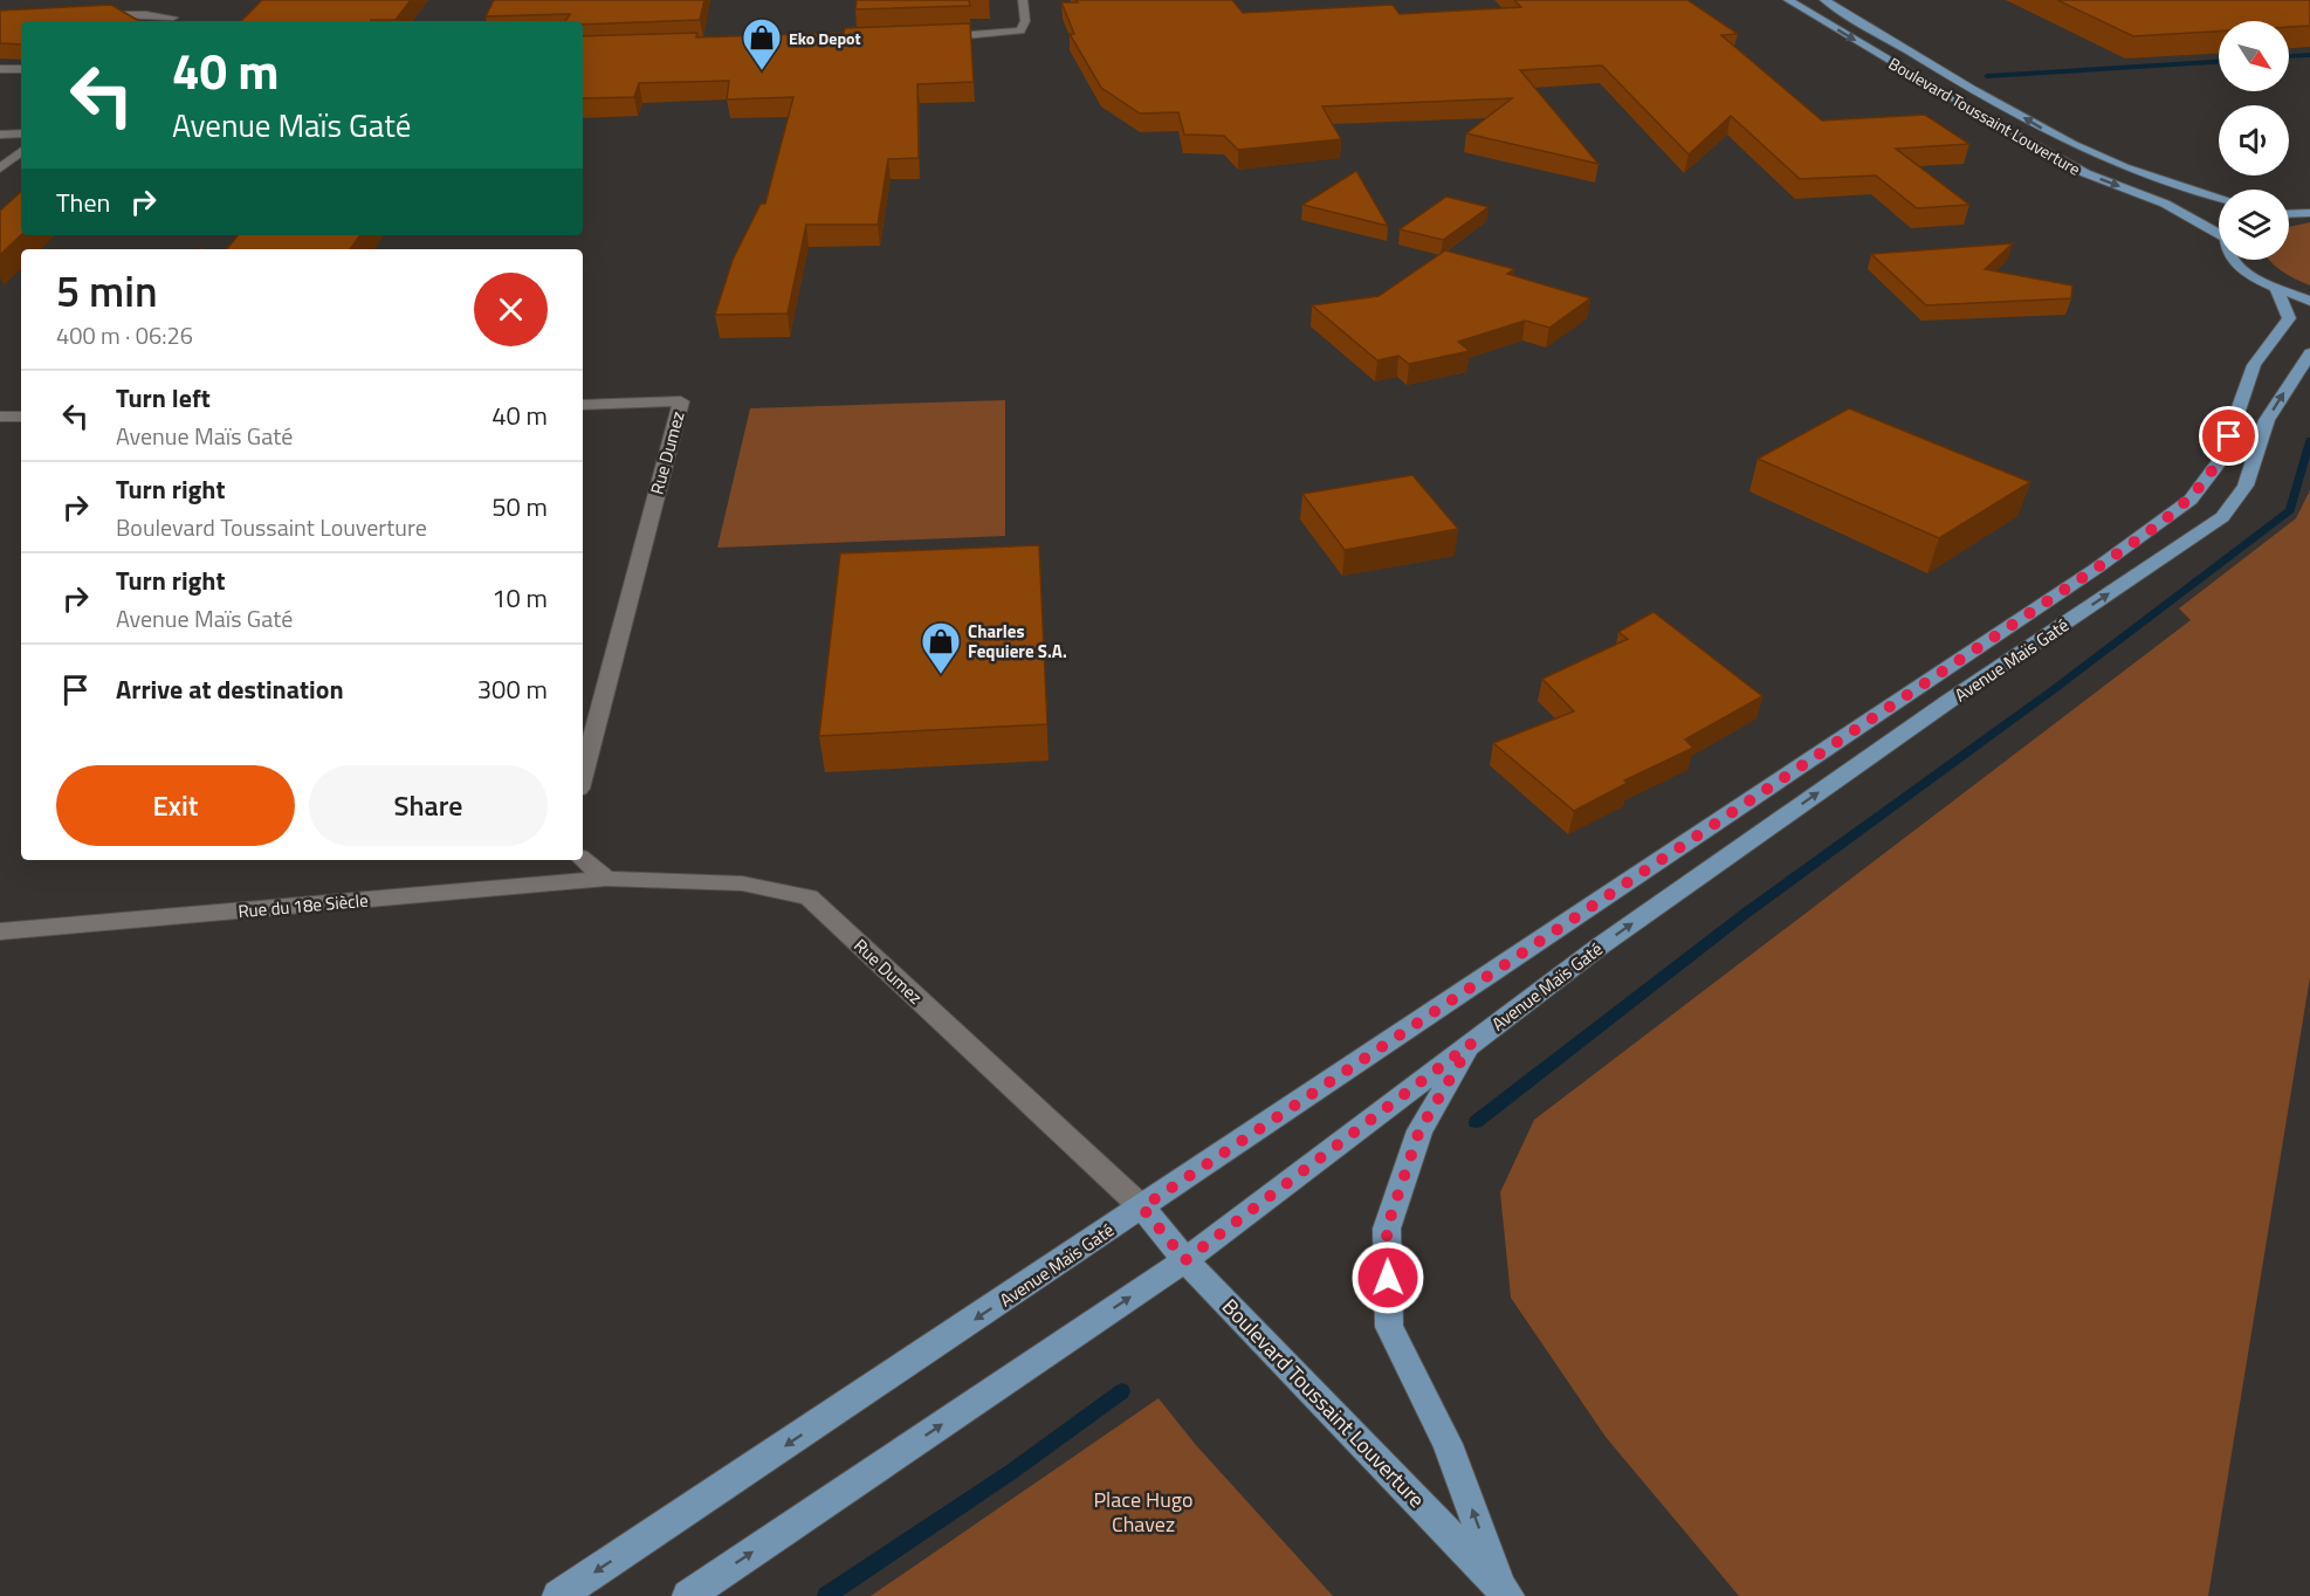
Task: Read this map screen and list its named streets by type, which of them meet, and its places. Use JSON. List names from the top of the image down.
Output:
{
  "streets": {
    "main road": ["Boulevard Toussaint Louverture", "Avenue Maïs Gaté"],
    "street": ["Rue Dumez", "Rue du 18e Siècle"]
  },
  "crossings": [
    ["Boulevard Toussaint Louverture", "Rue Dumez"],
    ["Boulevard Toussaint Louverture", "Avenue Maïs Gaté"],
    ["Rue Dumez", "Avenue Maïs Gaté"],
    ["Rue Dumez", "Rue du 18e Siècle"]
  ],
  "parks": ["Place Hugo Chavez"],
  "places": {
    "shop": ["Eko Depot", "Charles Fequiere S.A."]
  },
  "north": "bottom right",
  "page": {
    "turn": ["40 m", "Avenue Maïs Gaté"],
    "then": "Then",
    "heading": ["5 min", "400 m · 06:26"],
    "list": [
      {
        "name": "Turn left",
        "note": "Avenue Maïs Gaté",
        "value": "40 m"
      },
      {
        "name": "Turn right",
        "note": "Boulevard Toussaint Louverture",
        "value": "50 m"
      },
      {
        "name": "Turn right",
        "note": "Avenue Maïs Gaté",
        "value": "10 m"
      },
      {
        "name": "Arrive at destination",
        "value": "300 m"
      }
    ],
    "buttons": ["Exit", "Share"]
  }
}
